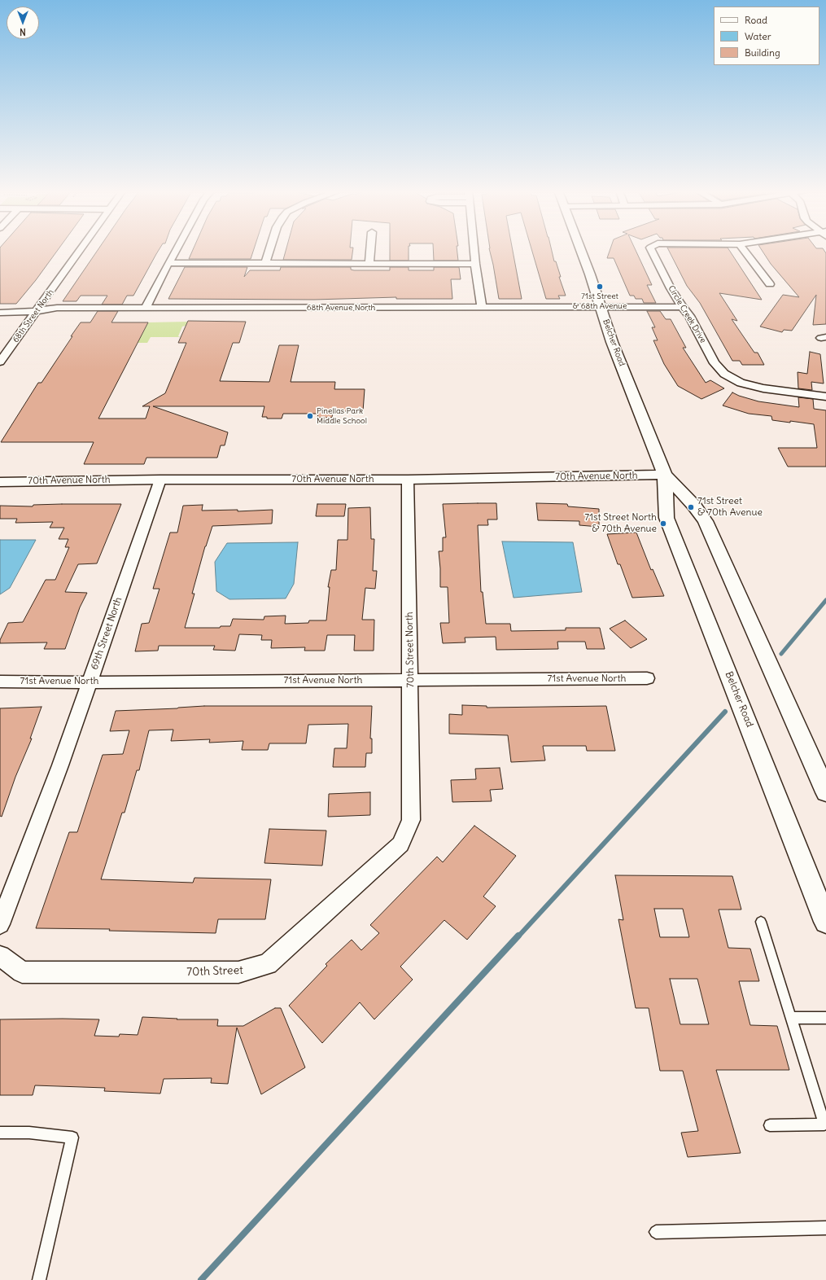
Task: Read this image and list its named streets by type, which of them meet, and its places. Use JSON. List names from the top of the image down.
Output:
{
  "streets": {
    "main road": ["Belcher Road", "70th Avenue North"],
    "street": [
      "68th Avenue North",
      "Circle Creek Drive",
      "68th Street North",
      "69th Street North",
      "70th Street North",
      "71st Avenue North",
      "70th Street"
    ]
  },
  "crossings": [
    ["68th Avenue North", "Circle Creek Drive"],
    ["68th Avenue North", "68th Street North"],
    ["68th Avenue North", "Belcher Road"],
    ["Belcher Road", "70th Avenue North"],
    ["70th Avenue North", "69th Street North"],
    ["70th Avenue North", "70th Street North"],
    ["69th Street North", "71st Avenue North"],
    ["70th Street North", "71st Avenue North"],
    ["70th Street North", "70th Street"]
  ],
  "places": [
    "71st Street & 68th Avenue",
    "Pinellas Park Middle School",
    "71st Street & 70th Avenue",
    "71st Street North & 70th Avenue"
  ],
  "legend": ["Road", "Water", "Building"],
  "north": "bottom"
}
